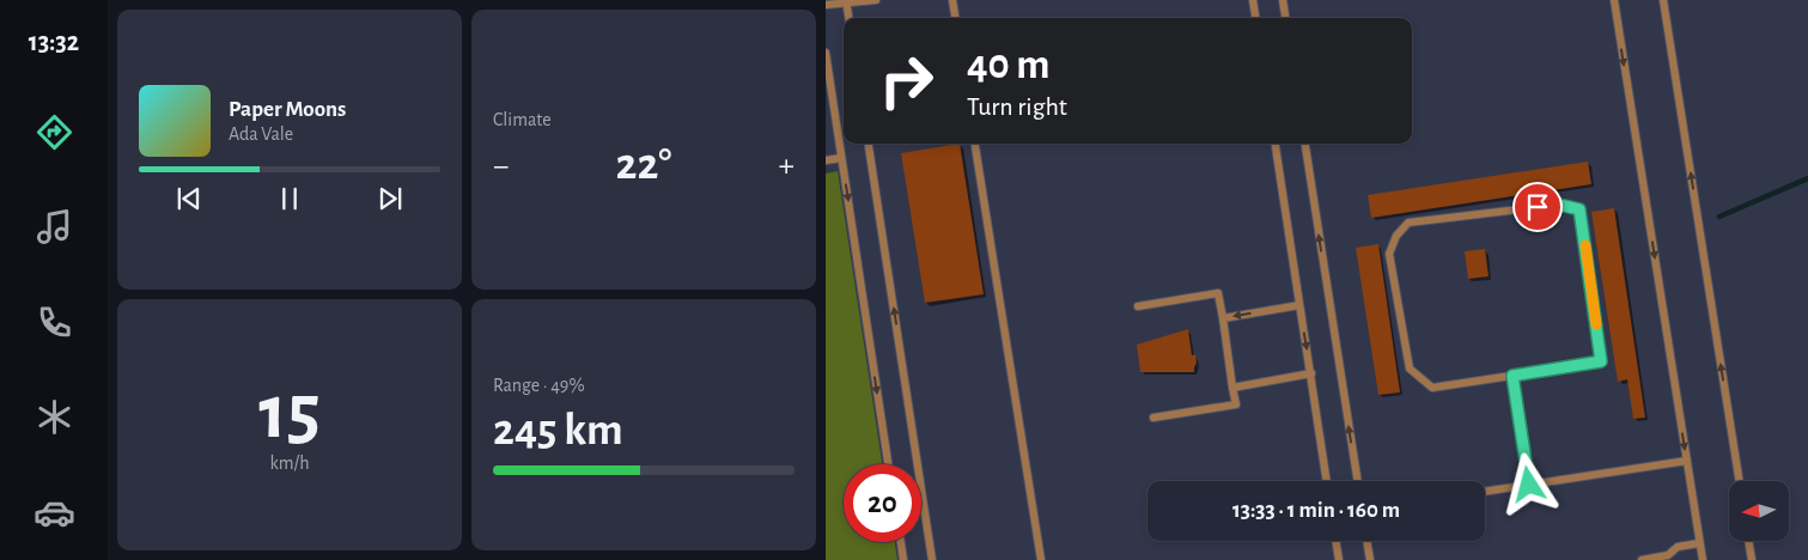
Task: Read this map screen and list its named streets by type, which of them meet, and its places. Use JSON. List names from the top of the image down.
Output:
{
  "north": "left",
  "page": {
    "tabs": "13:32",
    "tile": [
      "Climate",
      ["15", "km/h"],
      ["Range · 49%", "245 km"]
    ],
    "turn": ["40 m", "Turn right"],
    "song": ["Paper Moons", "Ada Vale"],
    "heat": ["−", "22°", "+"],
    "limit": "20",
    "trip": "13:33 · 1 min · 160 m"
  }
}
